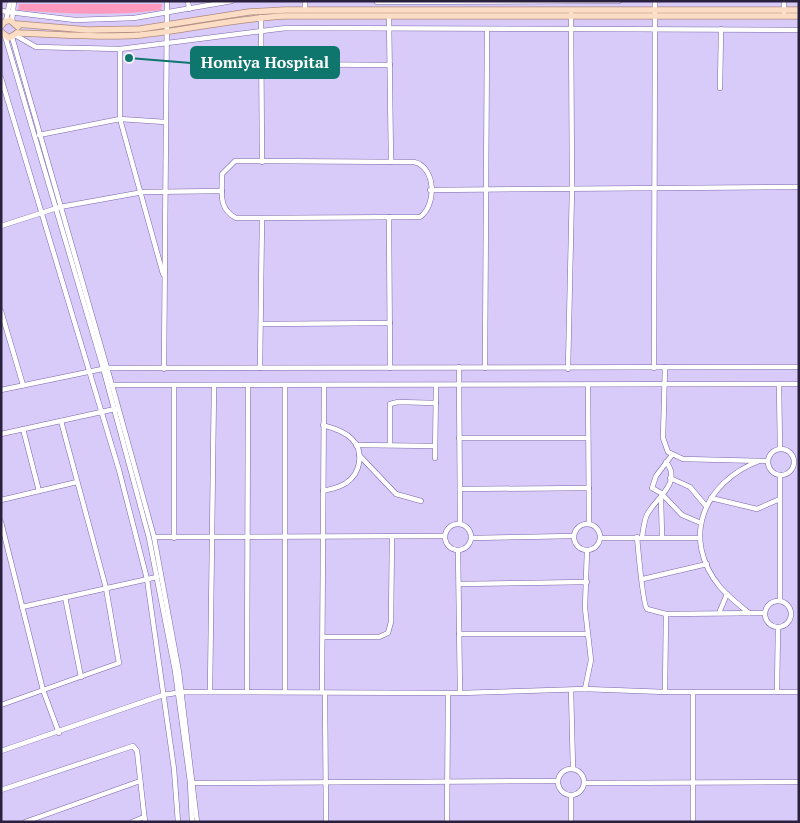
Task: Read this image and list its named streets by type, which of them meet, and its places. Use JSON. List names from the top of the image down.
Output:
{
  "places": ["Homiya Hospital"]
}
